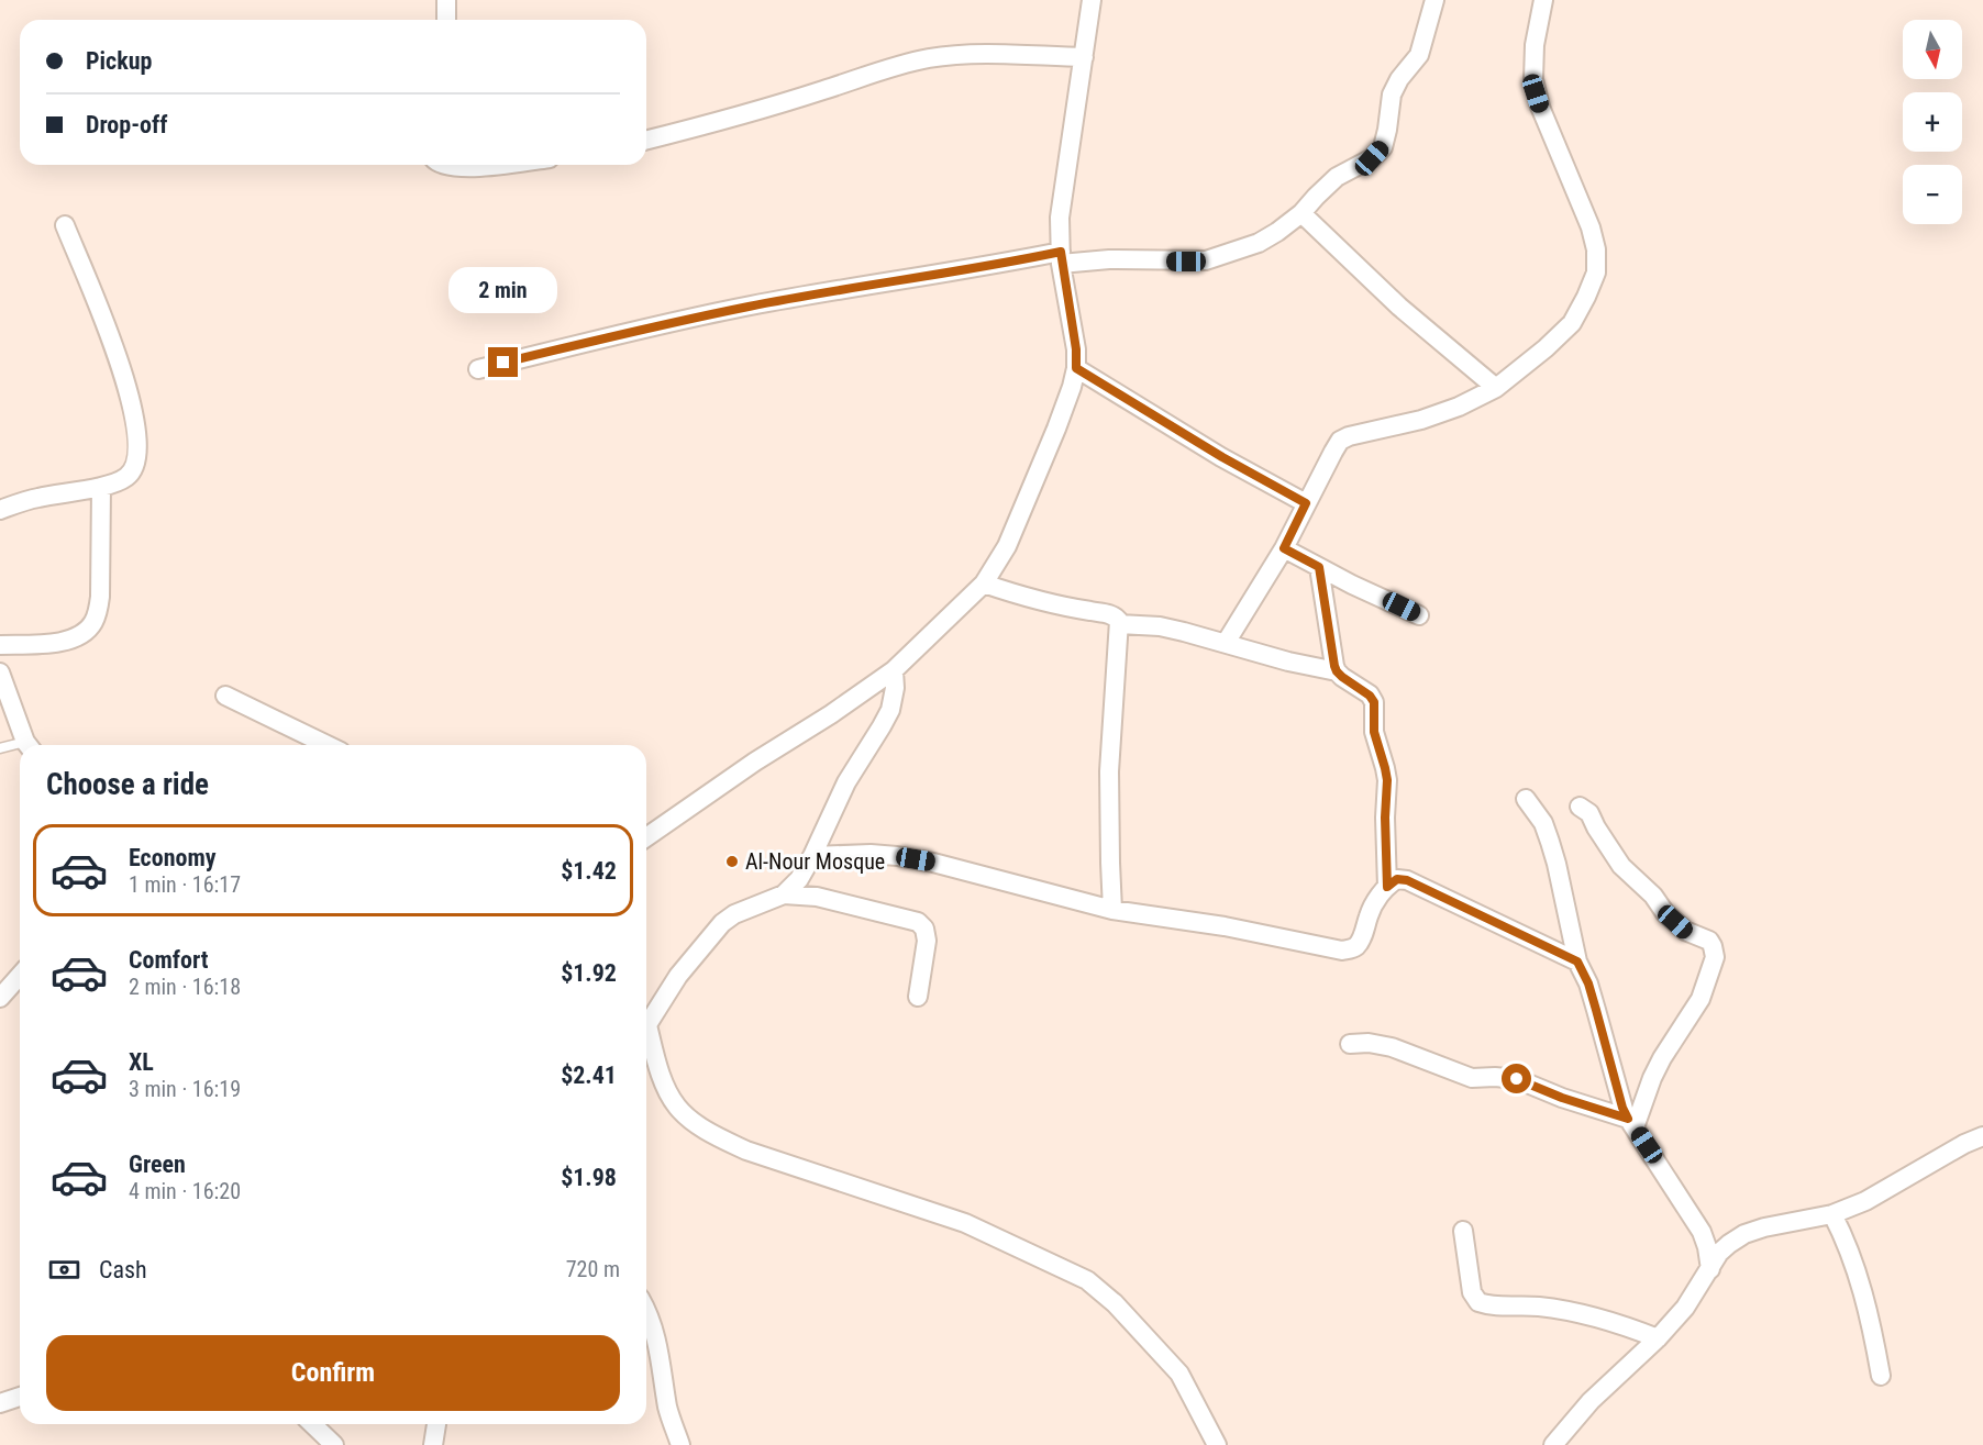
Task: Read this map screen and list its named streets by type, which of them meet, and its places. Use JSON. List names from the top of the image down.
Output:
{
  "places": ["Al-Nour Mosque"],
  "north": "bottom",
  "page": {
    "map_buttons": ["+", "−"],
    "banner": ["Pickup", "Drop-off"],
    "bubble": "2 min",
    "heading": "Choose a ride",
    "list": [
      {
        "name": "Economy",
        "note": "1 min · 16:17",
        "value": "$1.42"
      },
      {
        "name": "Comfort",
        "note": "2 min · 16:18",
        "value": "$1.92"
      },
      {
        "name": "XL",
        "note": "3 min · 16:19",
        "value": "$2.41"
      },
      {
        "name": "Green",
        "note": "4 min · 16:20",
        "value": "$1.98"
      }
    ],
    "pay": ["Cash", "720 m"],
    "buttons": "Confirm"
  }
}
